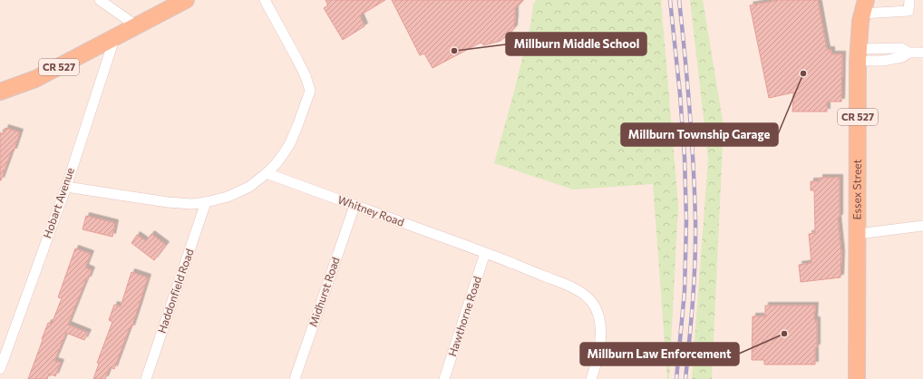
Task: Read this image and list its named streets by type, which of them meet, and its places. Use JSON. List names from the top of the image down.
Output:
{
  "streets": {
    "main road": ["CR 527", "Essex Street"],
    "street": [
      "Hobart Avenue",
      "Whitney Road",
      "Haddonfield Road",
      "Midhurst Road",
      "Hawthorne Road"
    ]
  },
  "crossings": [
    ["CR 527", "Hobart Avenue"],
    ["Whitney Road", "Midhurst Road"],
    ["Whitney Road", "Hawthorne Road"]
  ],
  "places": ["Millburn Middle School", "Millburn Township Garage", "Millburn Law Enforcement"]
}
